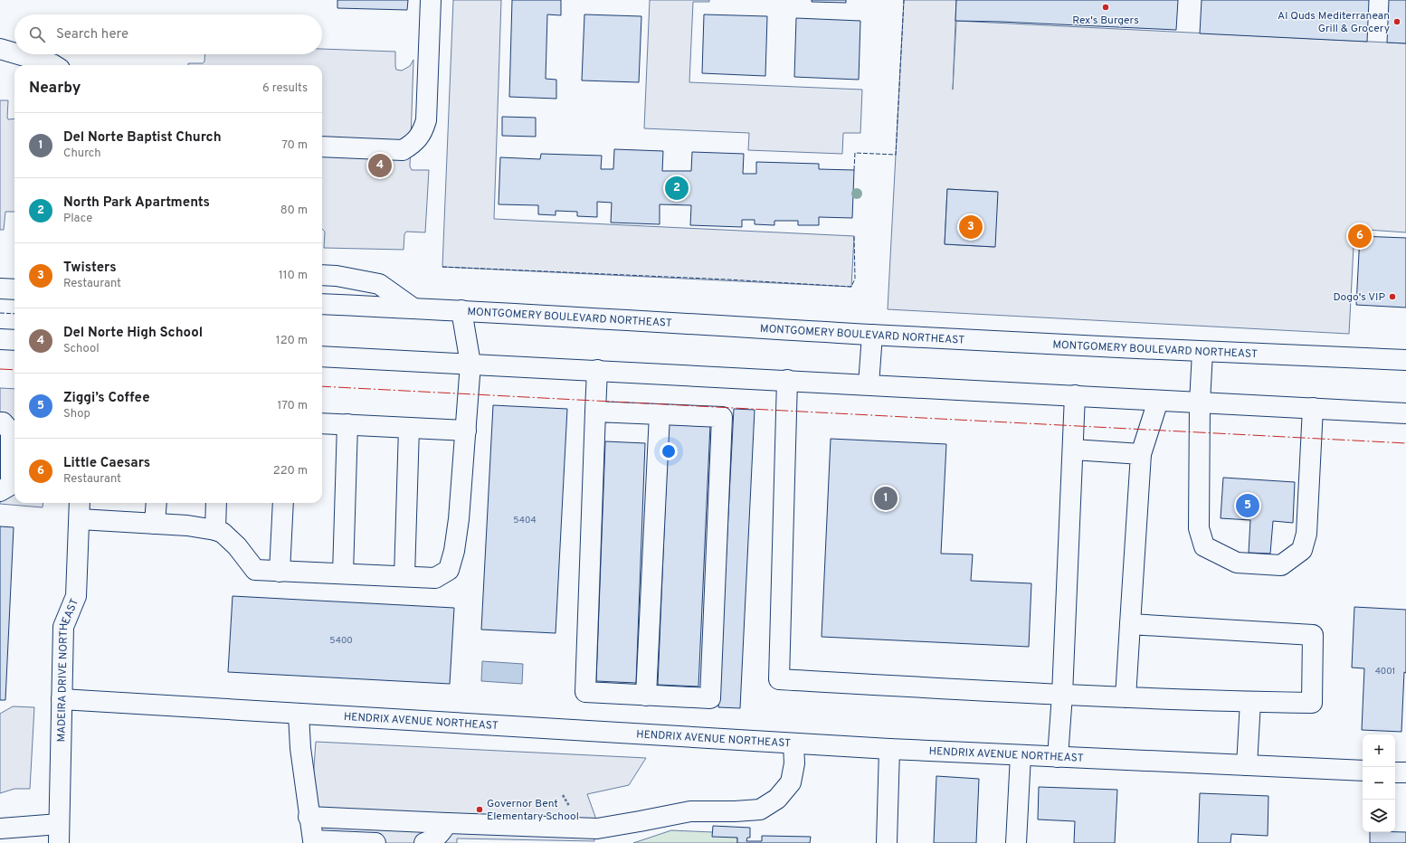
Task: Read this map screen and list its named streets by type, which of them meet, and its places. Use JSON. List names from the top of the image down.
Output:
{
  "streets": {
    "main road": ["MONTGOMERY BOULEVARD NORTHEAST", "MADEIRA DRIVE NORTHEAST", "HENDRIX AVENUE NORTHEAST"]
  },
  "crossings": [
    ["MADEIRA DRIVE NORTHEAST", "HENDRIX AVENUE NORTHEAST"]
  ],
  "places": [
    "Rex's Burgers",
    "Al Quds Mediterranean Grill & Grocery",
    "Dogo's VIP",
    "Governor Bent Elementary School"
  ],
  "house_numbers": ["5404", "5400", "4001"],
  "page": {
    "search": "Search here",
    "heading": ["Nearby", "6 results"],
    "list": [
      {
        "mark": "1",
        "name": "Del Norte Baptist Church",
        "note": "Church",
        "value": "70 m"
      },
      {
        "mark": "2",
        "name": "North Park Apartments",
        "note": "Place",
        "value": "80 m"
      },
      {
        "mark": "3",
        "name": "Twisters",
        "note": "Restaurant",
        "value": "110 m"
      },
      {
        "mark": "4",
        "name": "Del Norte High School",
        "note": "School",
        "value": "120 m"
      },
      {
        "mark": "5",
        "name": "Ziggi’s Coffee",
        "note": "Shop",
        "value": "170 m"
      },
      {
        "mark": "6",
        "name": "Little Caesars",
        "note": "Restaurant",
        "value": "220 m"
      }
    ],
    "pins": [
      "4",
      "2",
      "3",
      "6",
      "1",
      "5"
    ],
    "map_buttons": ["+", "−"]
  }
}
